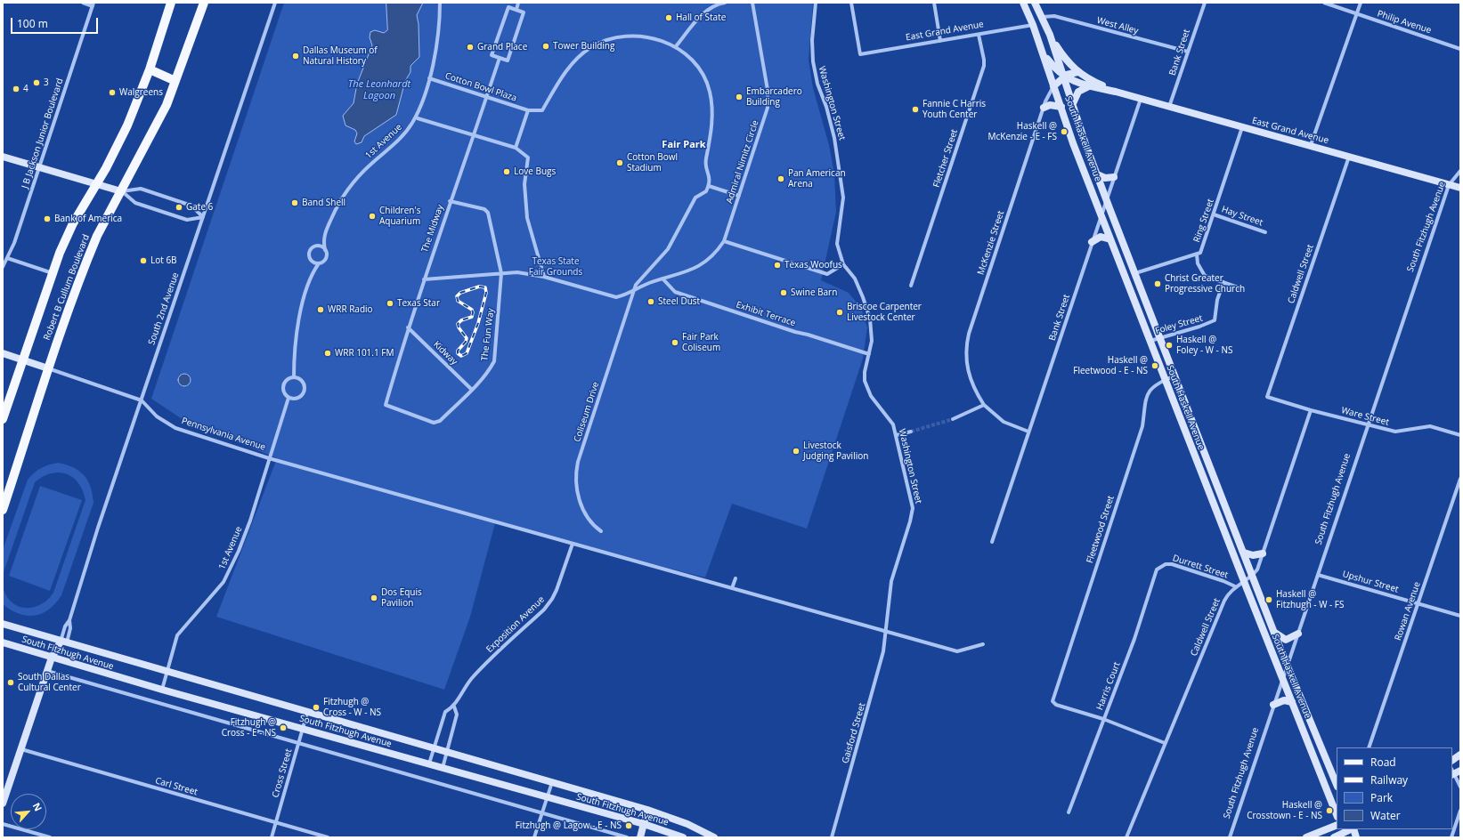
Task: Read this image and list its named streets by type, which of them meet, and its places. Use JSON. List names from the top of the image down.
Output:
{
  "streets": {
    "main road": [
      "East Grand Avenue",
      "South Haskell Avenue",
      "South Fitzhugh Avenue",
      "Robert B Cullum Boulevard",
      "South 2nd Avenue",
      "Pennsylvania Avenue"
    ],
    "street": [
      "Philip Avenue",
      "West Alley",
      "Bank Street",
      "Cotton Bowl Plaza",
      "Washington Street",
      "J B Jackson Junior Boulevard",
      "1st Avenue",
      "Fletcher Street",
      "Admiral Nimitz Circle",
      "Hay Street",
      "Ring Street",
      "The Midway",
      "McKenzie Street",
      "Caldwell Street",
      "Exhibit Terrace",
      "Foley Street",
      "The Fun Way",
      "Kidway",
      "Coliseum Drive",
      "Ware Street",
      "Fleetwood Street",
      "Durrett Street",
      "Upshur Street",
      "Rowan Avenue",
      "Exposition Avenue",
      "Harris Court",
      "Gaisford Street",
      "Cross Street",
      "Carl Street"
    ]
  },
  "crossings": [
    ["West Alley", "Bank Street"],
    ["West Alley", "South Haskell Avenue"],
    ["East Grand Avenue", "Bank Street"],
    ["East Grand Avenue", "South Haskell Avenue"],
    ["East Grand Avenue", "Fletcher Street"],
    ["East Grand Avenue", "Ring Street"],
    ["East Grand Avenue", "South Fitzhugh Avenue"],
    ["East Grand Avenue", "Caldwell Street"],
    ["Bank Street", "South Haskell Avenue"],
    ["Cotton Bowl Plaza", "1st Avenue"],
    ["Cotton Bowl Plaza", "The Midway"],
    ["Washington Street", "Exhibit Terrace"],
    ["Washington Street", "Pennsylvania Avenue"],
    ["Washington Street", "Gaisford Street"],
    ["South Haskell Avenue", "Ring Street"],
    ["South Haskell Avenue", "South Fitzhugh Avenue"],
    ["South Haskell Avenue", "McKenzie Street"],
    ["South Haskell Avenue", "Caldwell Street"],
    ["South Haskell Avenue", "Foley Street"],
    ["South Haskell Avenue", "Fleetwood Street"],
    ["1st Avenue", "South Fitzhugh Avenue"],
    ["1st Avenue", "Pennsylvania Avenue"],
    ["Hay Street", "Ring Street"],
    ["South Fitzhugh Avenue", "South 2nd Avenue"],
    ["South Fitzhugh Avenue", "Ware Street"],
    ["South Fitzhugh Avenue", "Upshur Street"],
    ["South Fitzhugh Avenue", "Exposition Avenue"],
    ["South Fitzhugh Avenue", "Cross Street"],
    ["The Midway", "The Fun Way"],
    ["The Midway", "Kidway"],
    ["Caldwell Street", "Ware Street"],
    ["Caldwell Street", "Durrett Street"],
    ["Robert B Cullum Boulevard", "Pennsylvania Avenue"],
    ["South 2nd Avenue", "Pennsylvania Avenue"],
    ["South 2nd Avenue", "Carl Street"],
    ["The Fun Way", "Kidway"],
    ["Pennsylvania Avenue", "Exposition Avenue"],
    ["Pennsylvania Avenue", "Gaisford Street"],
    ["Fleetwood Street", "Harris Court"],
    ["Durrett Street", "Harris Court"],
    ["Upshur Street", "Rowan Avenue"],
    ["Cross Street", "Carl Street"]
  ],
  "districts": ["Fair Park"],
  "water": ["The Leonhardt Lagoon"],
  "parks": ["Texas State Fair Grounds"],
  "places": [
    "Hall of State",
    "Tower Building",
    "Grand Place",
    "Dallas Museum of Natural History",
    "3",
    "4",
    "Walgreens",
    "Embarcadero Building",
    "Fannie C Harris Youth Center",
    "Haskell @ McKenzie - E - FS",
    "Cotton Bowl Stadium",
    "Love Bugs",
    "Pan American Arena",
    "Band Shell",
    "Gate 6",
    "Children's Aquarium",
    "Bank of America",
    "Lot 6B",
    "Texas Woofus",
    "Christ Greater Progressive Church",
    "Swine Barn",
    "Steel Dust",
    "Texas Star",
    "WRR Radio",
    "Briscoe Carpenter Livestock Center",
    "Fair Park Coliseum",
    "Haskell @ Foley - W - NS",
    "WRR 101.1 FM",
    "Haskell @ Fleetwood - E - NS",
    "Livestock Judging Pavilion",
    "Dos Equis Pavilion",
    "Haskell @ Fitzhugh - W - FS",
    "South Dallas Cultural Center",
    "Fitzhugh @ Cross - W - NS",
    "Fitzhugh @ Cross - E - NS",
    "Haskell @ Crosstown - E - NS",
    "Fitzhugh @ Lagow - E - NS"
  ],
  "legend": [
    "Road",
    "Railway",
    "Park",
    "Water"
  ],
  "scale_bar": "100 m",
  "north": "top right"
}
